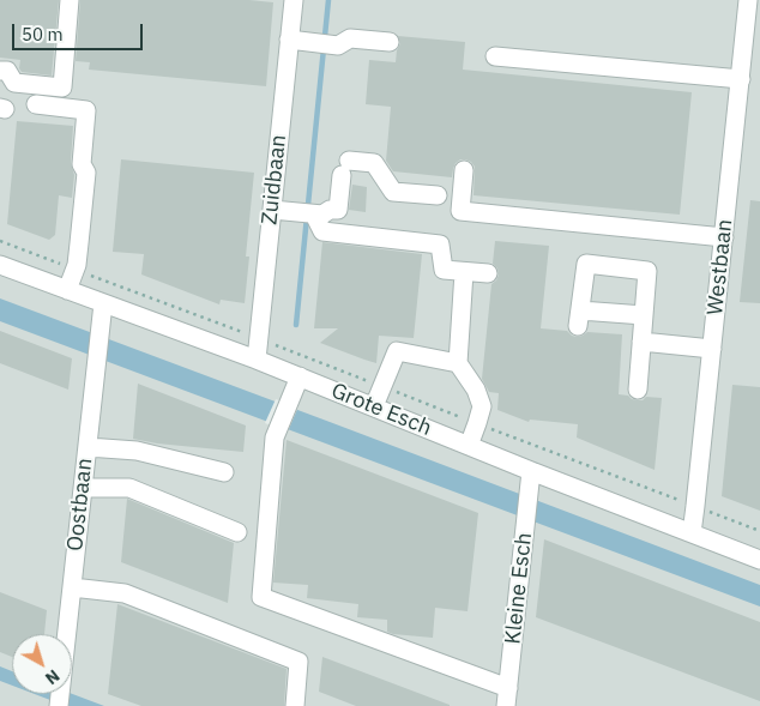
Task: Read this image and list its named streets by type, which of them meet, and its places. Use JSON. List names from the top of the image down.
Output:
{
  "streets": {
    "street": [
      "Zuidbaan",
      "Westbaan",
      "Grote Esch",
      "Oostbaan",
      "Kleine Esch"
    ]
  },
  "crossings": [
    ["Zuidbaan", "Grote Esch"],
    ["Westbaan", "Grote Esch"],
    ["Grote Esch", "Oostbaan"],
    ["Grote Esch", "Kleine Esch"]
  ],
  "scale_bar": "50 m",
  "north": "bottom right"
}
